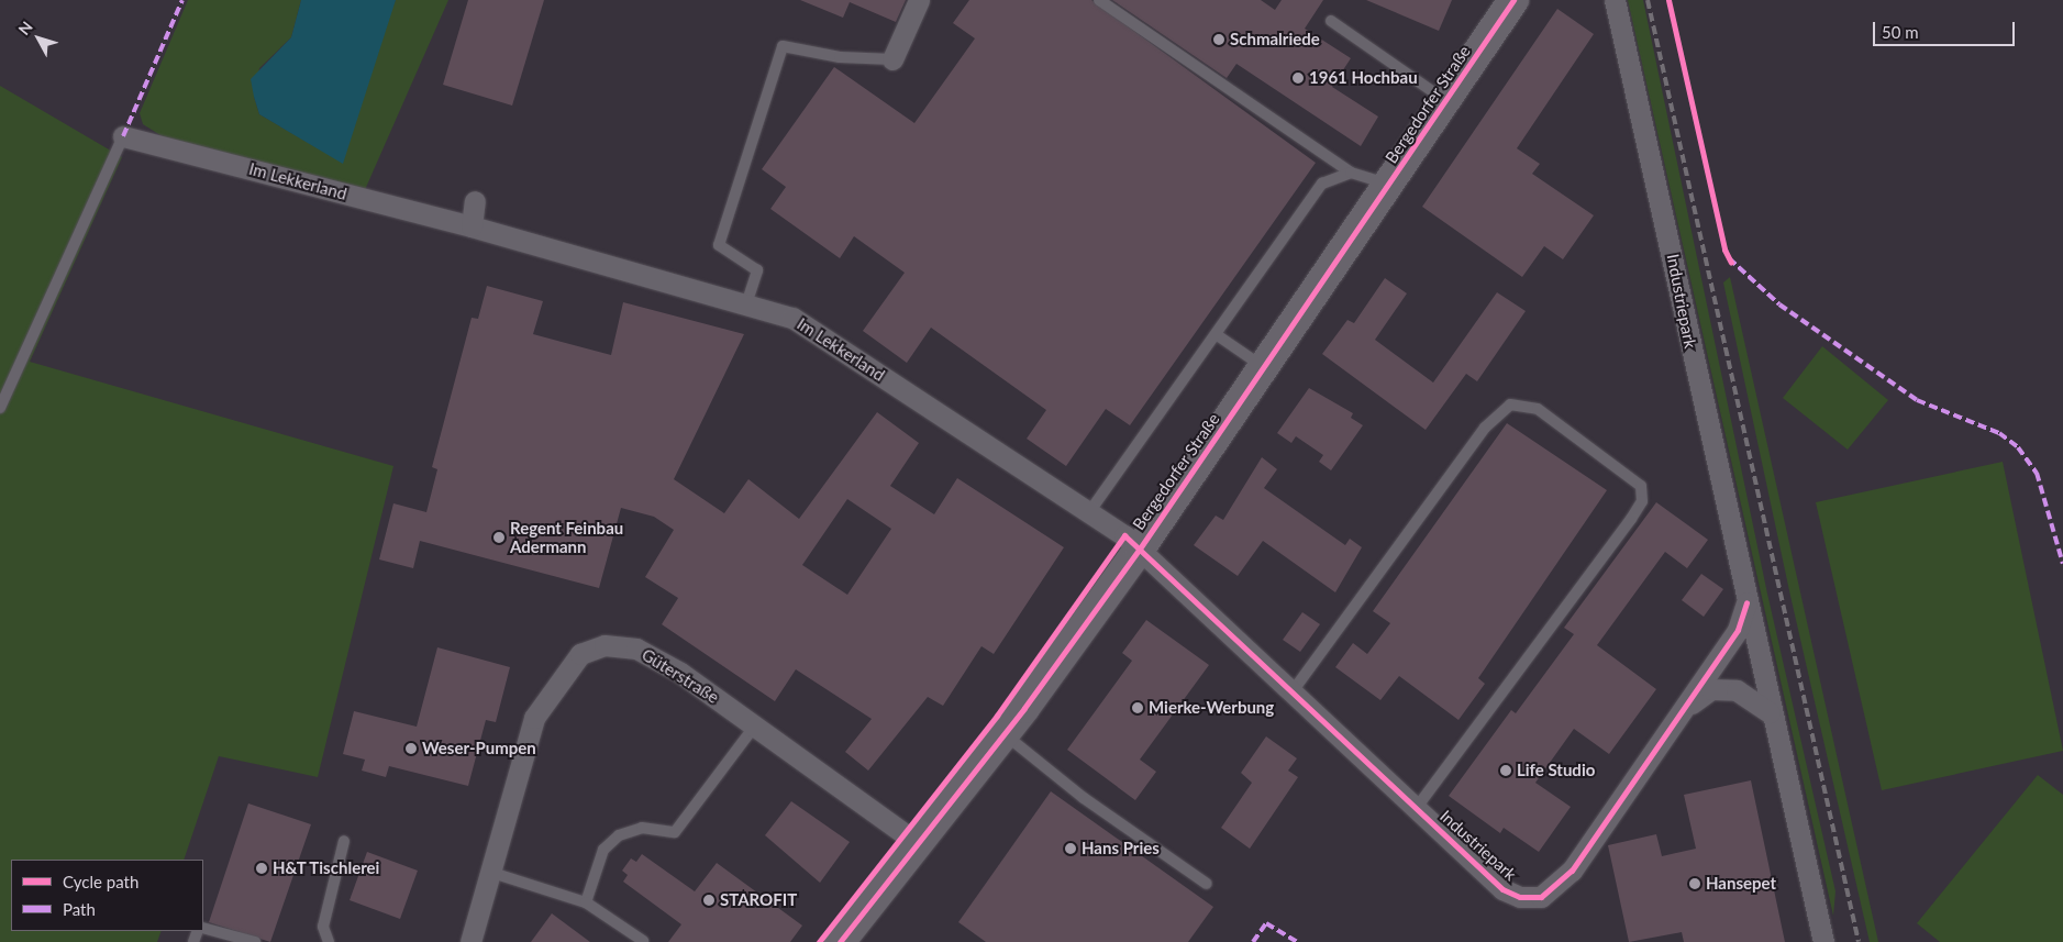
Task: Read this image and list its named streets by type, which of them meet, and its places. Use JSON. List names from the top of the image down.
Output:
{
  "streets": {
    "street": [
      "Bergedorfer Straße",
      "Im Lekkerland",
      "Industriepark",
      "Güterstraße"
    ]
  },
  "crossings": [
    ["Bergedorfer Straße", "Im Lekkerland"],
    ["Bergedorfer Straße", "Industriepark"],
    ["Bergedorfer Straße", "Güterstraße"],
    ["Im Lekkerland", "Industriepark"]
  ],
  "places": [
    "Schmalriede",
    "1961 Hochbau",
    "Regent Feinbau Adermann",
    "Mierke-Werbung",
    "Weser-Pumpen",
    "Life Studio",
    "Hans Pries",
    "H&T Tischlerei",
    "Hansepet",
    "STAROFIT"
  ],
  "legend": ["Cycle path", "Path"],
  "scale_bar": "50 m",
  "north": "top left"
}
